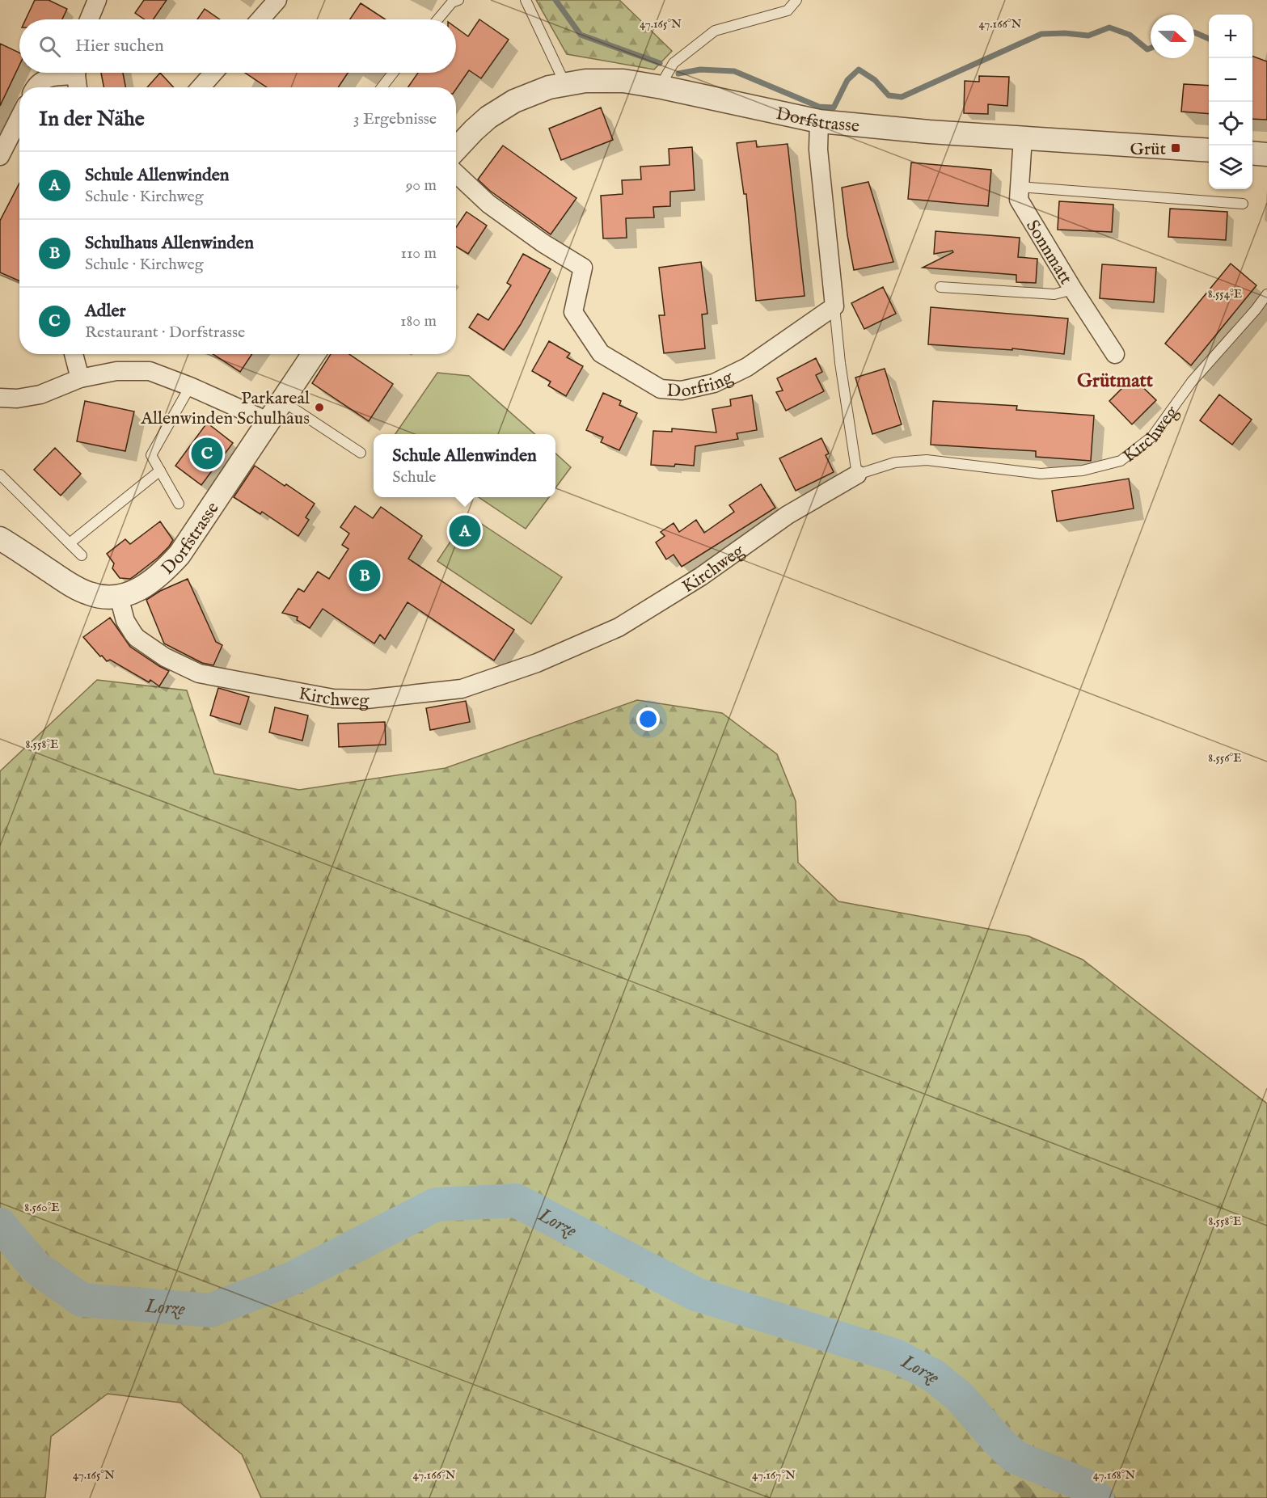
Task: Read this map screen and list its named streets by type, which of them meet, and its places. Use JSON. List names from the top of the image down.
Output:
{
  "streets": {
    "street": [
      "Dorfstrasse",
      "Sonnmatt",
      "Dorfring",
      "Kirchweg"
    ]
  },
  "crossings": [
    ["Dorfstrasse", "Sonnmatt"],
    ["Dorfstrasse", "Kirchweg"]
  ],
  "districts": ["Grütmatt"],
  "water": ["Lorze"],
  "places": {
    "transit": ["Grüt"],
    "other": ["Parkareal Allenwinden Schulhaus"]
  },
  "north": "right",
  "page": {
    "map_buttons": ["+", "−"],
    "search": "Hier suchen",
    "heading": ["In der Nähe", "3 Ergebnisse"],
    "list": [
      {
        "mark": "A",
        "name": "Schule Allenwinden",
        "note": "Schule · Kirchweg",
        "value": "90 m"
      },
      {
        "mark": "B",
        "name": "Schulhaus Allenwinden",
        "note": "Schule · Kirchweg",
        "value": "110 m"
      },
      {
        "mark": "C",
        "name": "Adler",
        "note": "Restaurant · Dorfstrasse",
        "value": "180 m"
      }
    ],
    "popup": ["Schule Allenwinden", "Schule"],
    "pins": ["C", "A", "B"]
  },
  "coordinates": [
    "47.165°N",
    "47.166°N",
    "8.554°E",
    "8.558°E",
    "8.556°E",
    "8.560°E",
    "47.167°N",
    "47.168°N"
  ]
}
